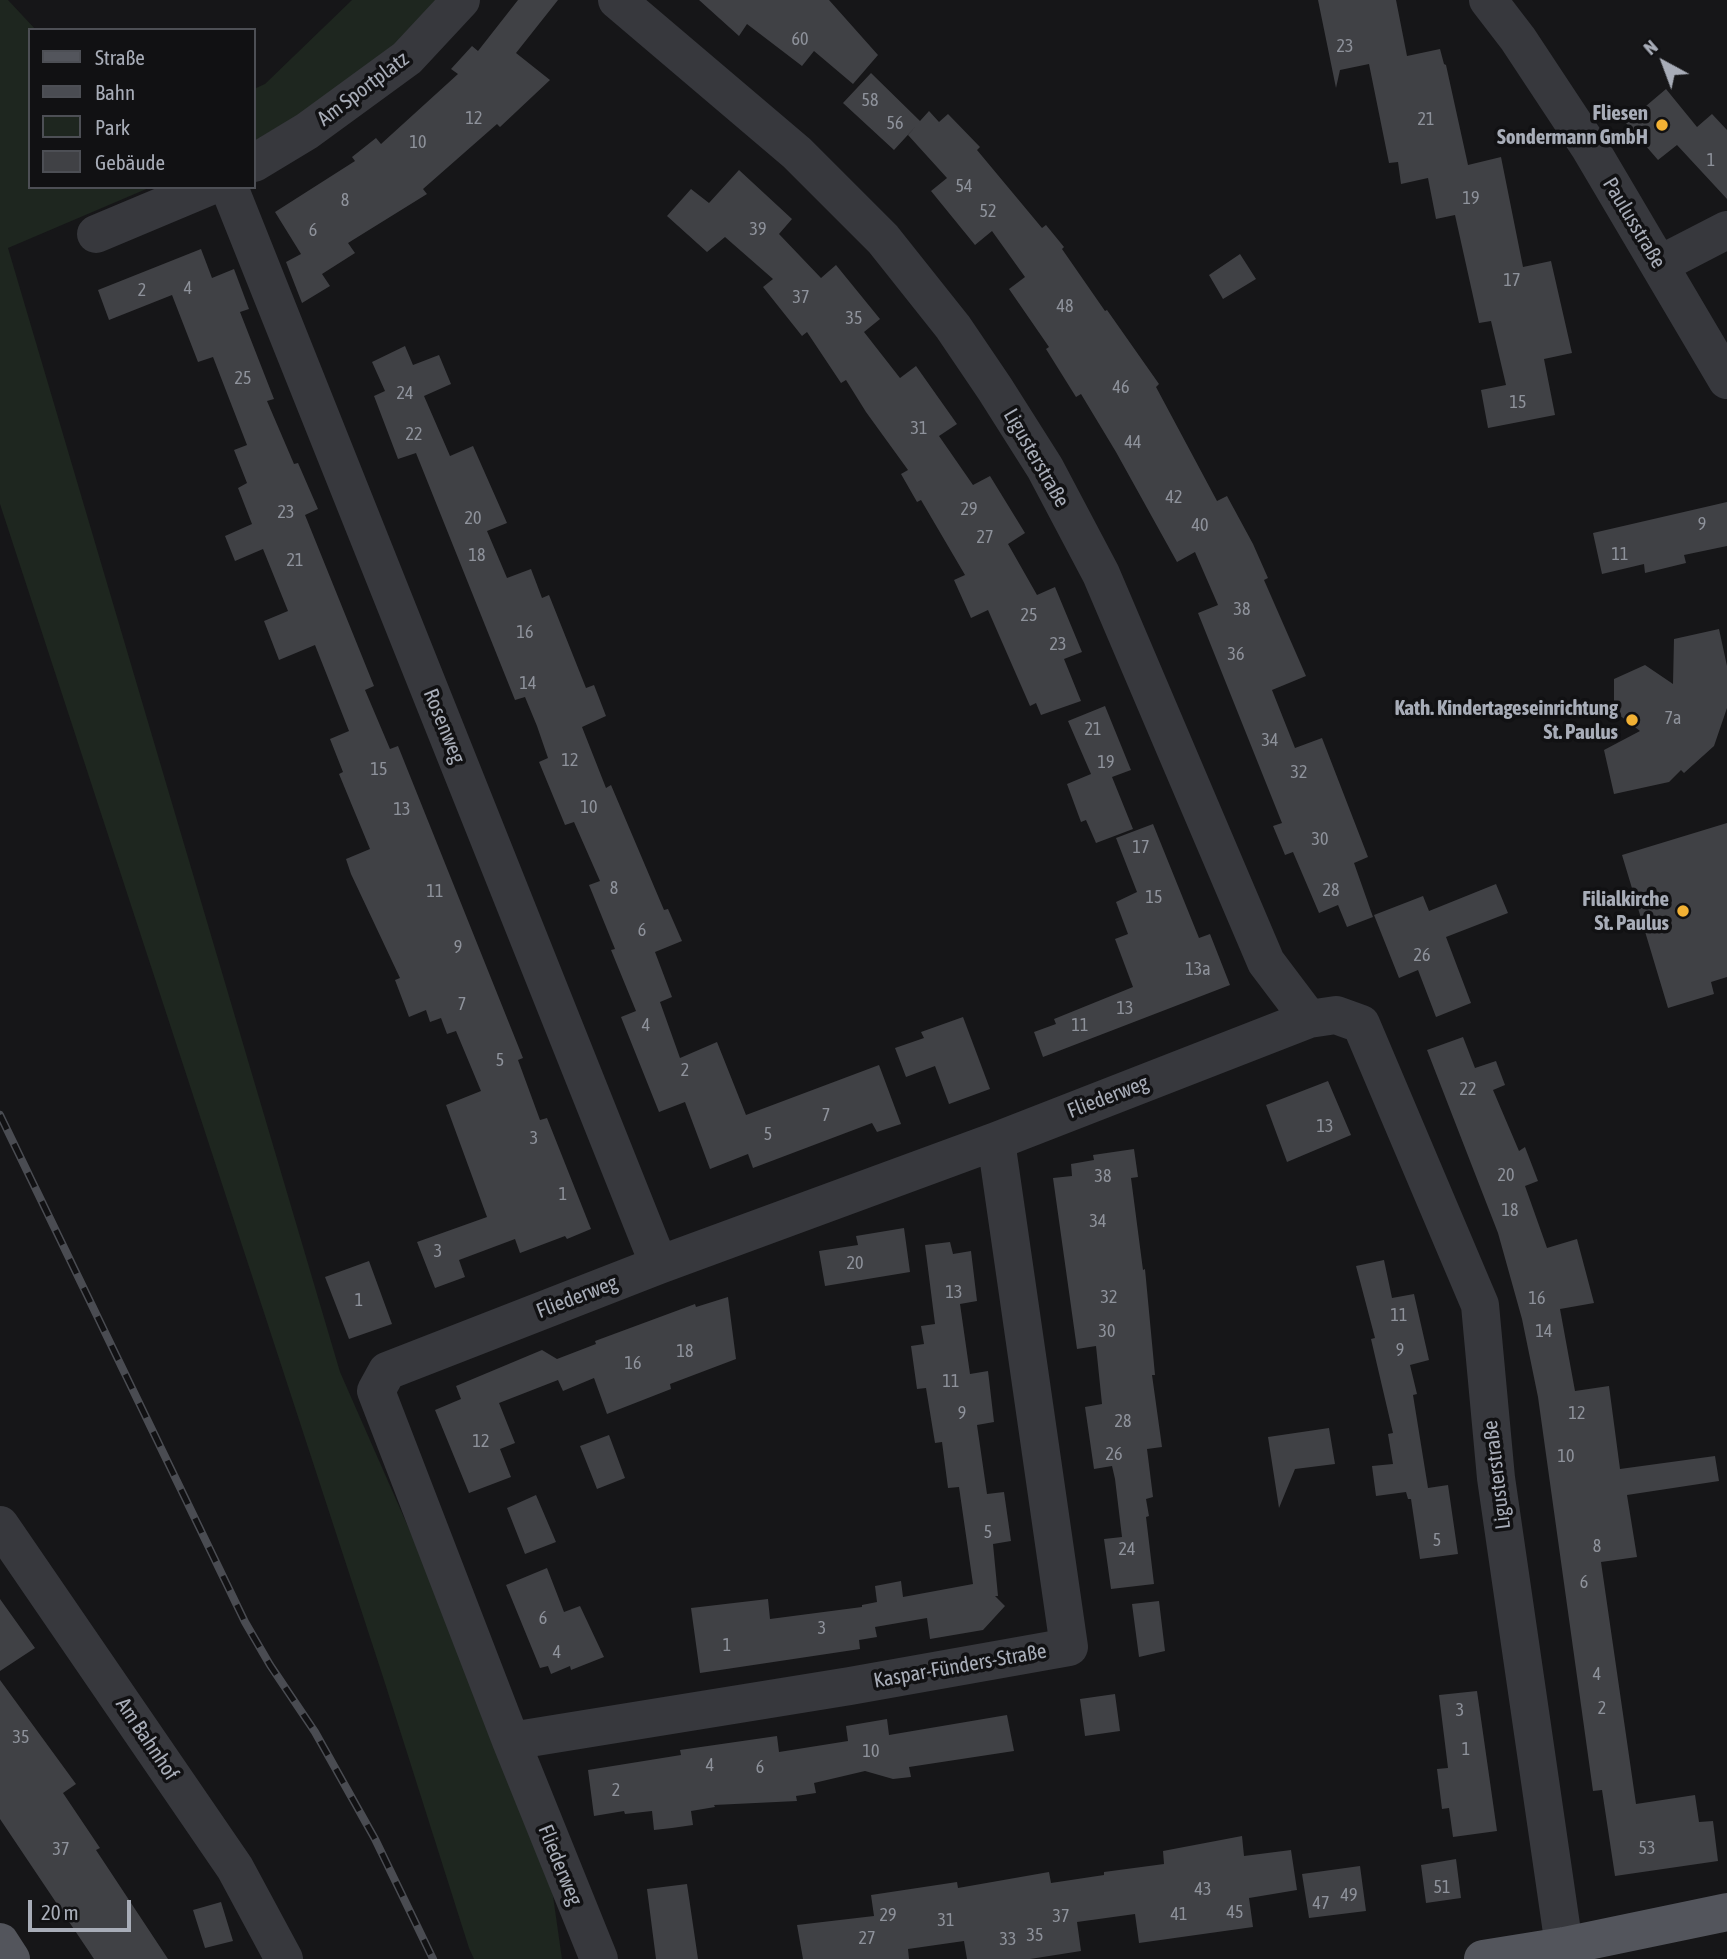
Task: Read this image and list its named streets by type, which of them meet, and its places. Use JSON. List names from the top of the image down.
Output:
{
  "streets": {
    "street": [
      "Am Sportplatz",
      "Paulusstraße",
      "Ligusterstraße",
      "Rosenweg",
      "Fliederweg",
      "Kaspar-Fünders-Straße",
      "Am Bahnhof"
    ]
  },
  "crossings": [
    ["Ligusterstraße", "Fliederweg"],
    ["Rosenweg", "Fliederweg"],
    ["Fliederweg", "Kaspar-Fünders-Straße"]
  ],
  "places": ["Fliesen Sondermann GmbH", "Kath. Kindertageseinrichtung St. Paulus", "Filialkirche St. Paulus"],
  "house_numbers": [
    "60",
    "23",
    "58",
    "12",
    "21",
    "56",
    "10",
    "1",
    "54",
    "19",
    "8",
    "52",
    "39",
    "6",
    "17",
    "4",
    "2",
    "37",
    "48",
    "35",
    "25",
    "46",
    "24",
    "15",
    "31",
    "22",
    "44",
    "42",
    "29",
    "23",
    "20",
    "9",
    "40",
    "27",
    "11",
    "18",
    "21",
    "38",
    "25",
    "16",
    "23",
    "36",
    "14",
    "7a",
    "21",
    "34",
    "12",
    "19",
    "15",
    "32",
    "10",
    "13",
    "30",
    "17",
    "8",
    "28",
    "11",
    "15",
    "6",
    "9",
    "26",
    "13a",
    "7",
    "13",
    "4",
    "11",
    "5",
    "2",
    "22",
    "7",
    "13",
    "5",
    "3",
    "20",
    "38",
    "1",
    "18",
    "34",
    "3",
    "20",
    "13",
    "32",
    "16",
    "1",
    "11",
    "30",
    "14",
    "9",
    "18",
    "16",
    "11",
    "9",
    "12",
    "28",
    "12",
    "26",
    "10",
    "5",
    "5",
    "8",
    "24",
    "6",
    "6",
    "3",
    "1",
    "4",
    "4",
    "2",
    "3",
    "35",
    "1",
    "10",
    "4",
    "6",
    "2",
    "53",
    "37",
    "51",
    "43",
    "49",
    "47",
    "45",
    "41",
    "29",
    "37",
    "31",
    "35",
    "27",
    "33"
  ],
  "legend": [
    "Straße",
    "Bahn",
    "Park",
    "Gebäude"
  ],
  "scale_bar": "20 m",
  "north": "top left"
}
